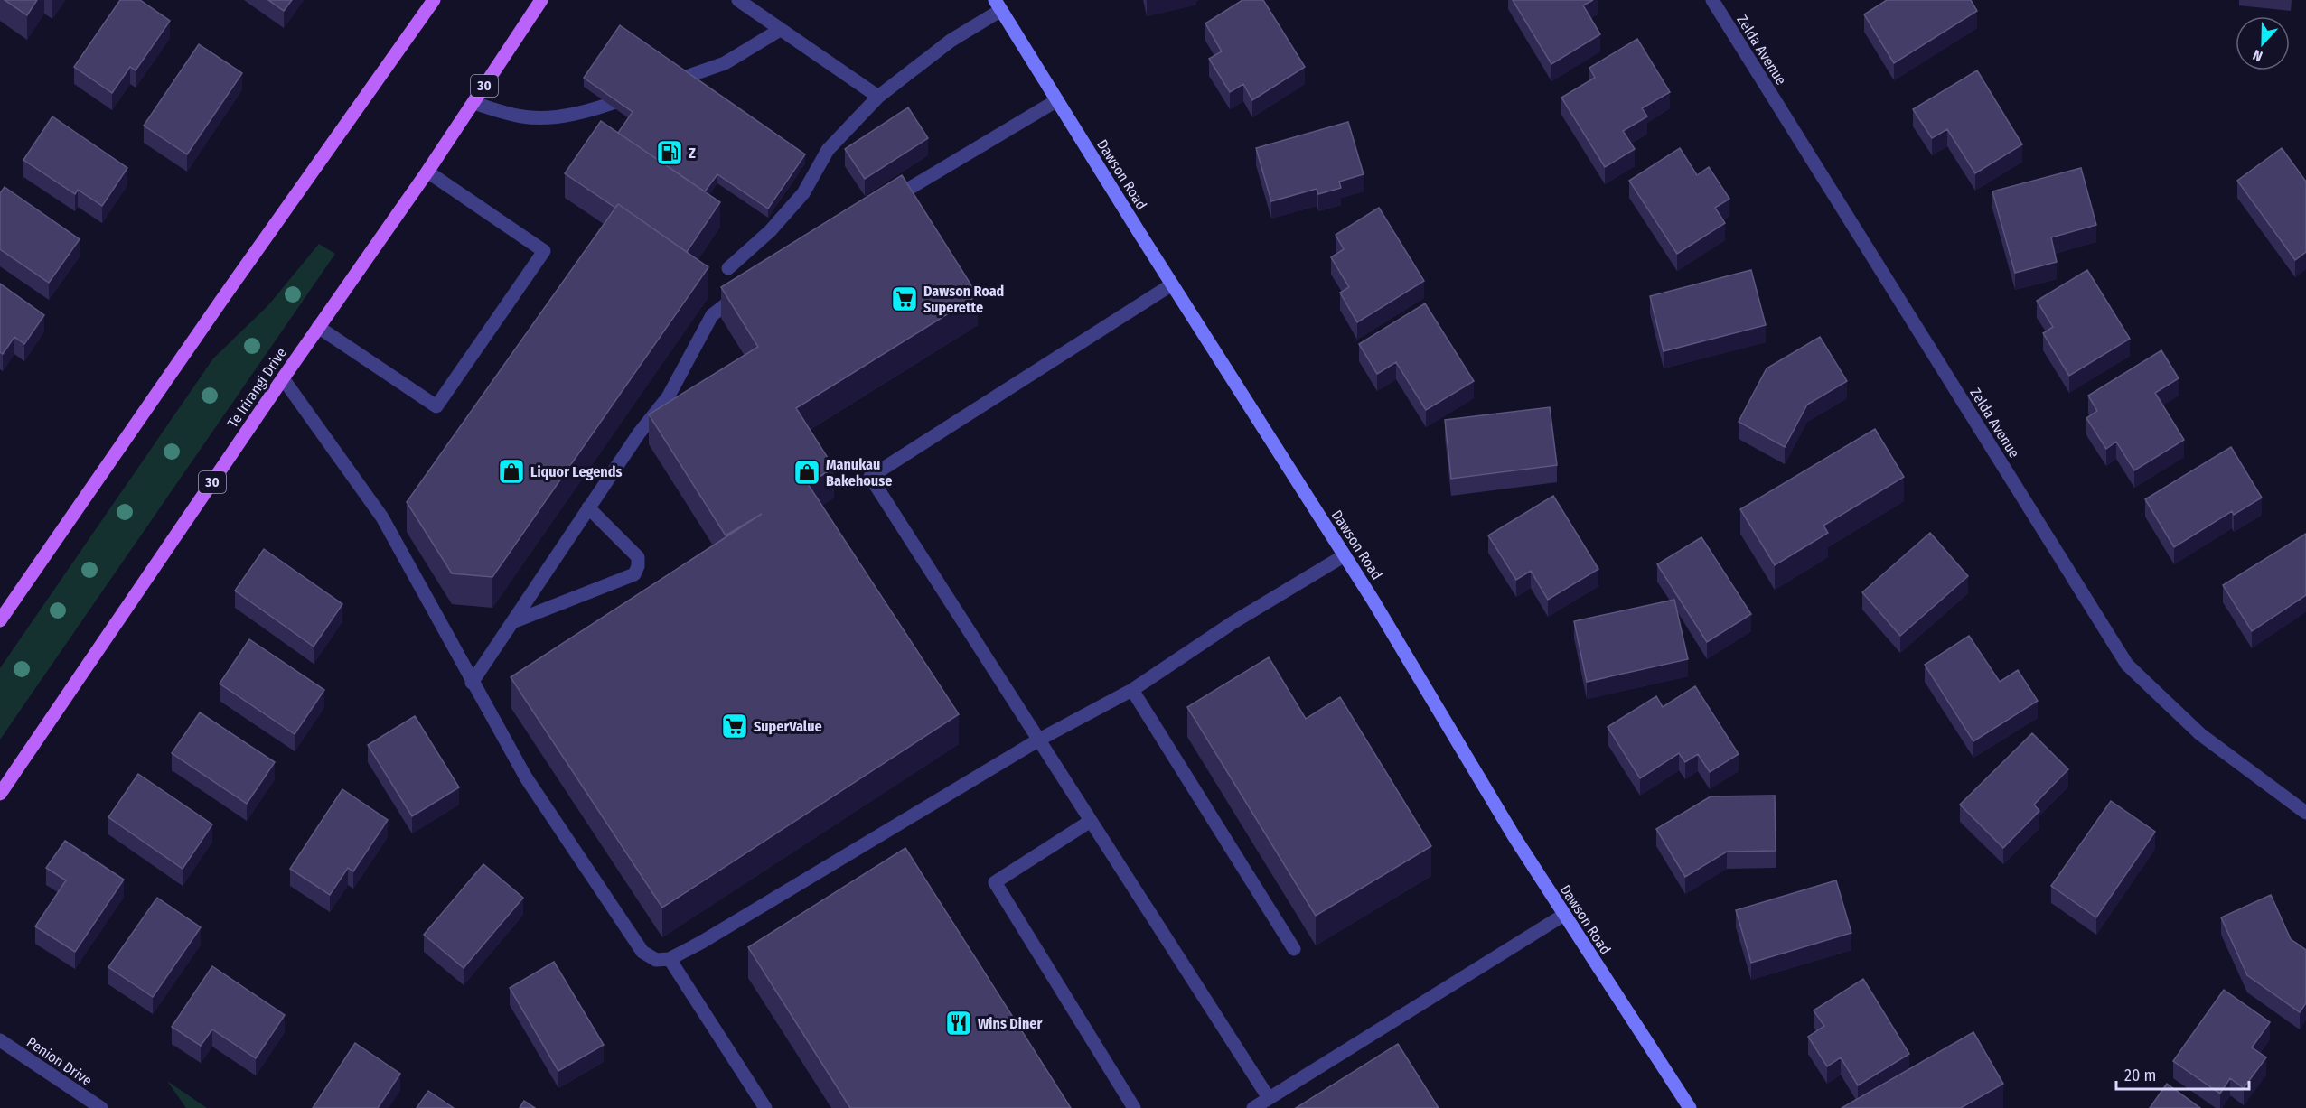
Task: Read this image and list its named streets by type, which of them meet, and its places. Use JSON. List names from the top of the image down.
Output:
{
  "streets": {
    "main road": ["30", "Dawson Road", "Te Irirangi Drive"],
    "street": ["Zelda Avenue", "Penion Drive"]
  },
  "places": {
    "fuel station": ["Z"],
    "supermarket": ["Dawson Road Superette", "SuperValue"],
    "shop": ["Liquor Legends", "Manukau Bakehouse"],
    "restaurant": ["Wins Diner"]
  },
  "scale_bar": "20 m",
  "north": "bottom"
}
